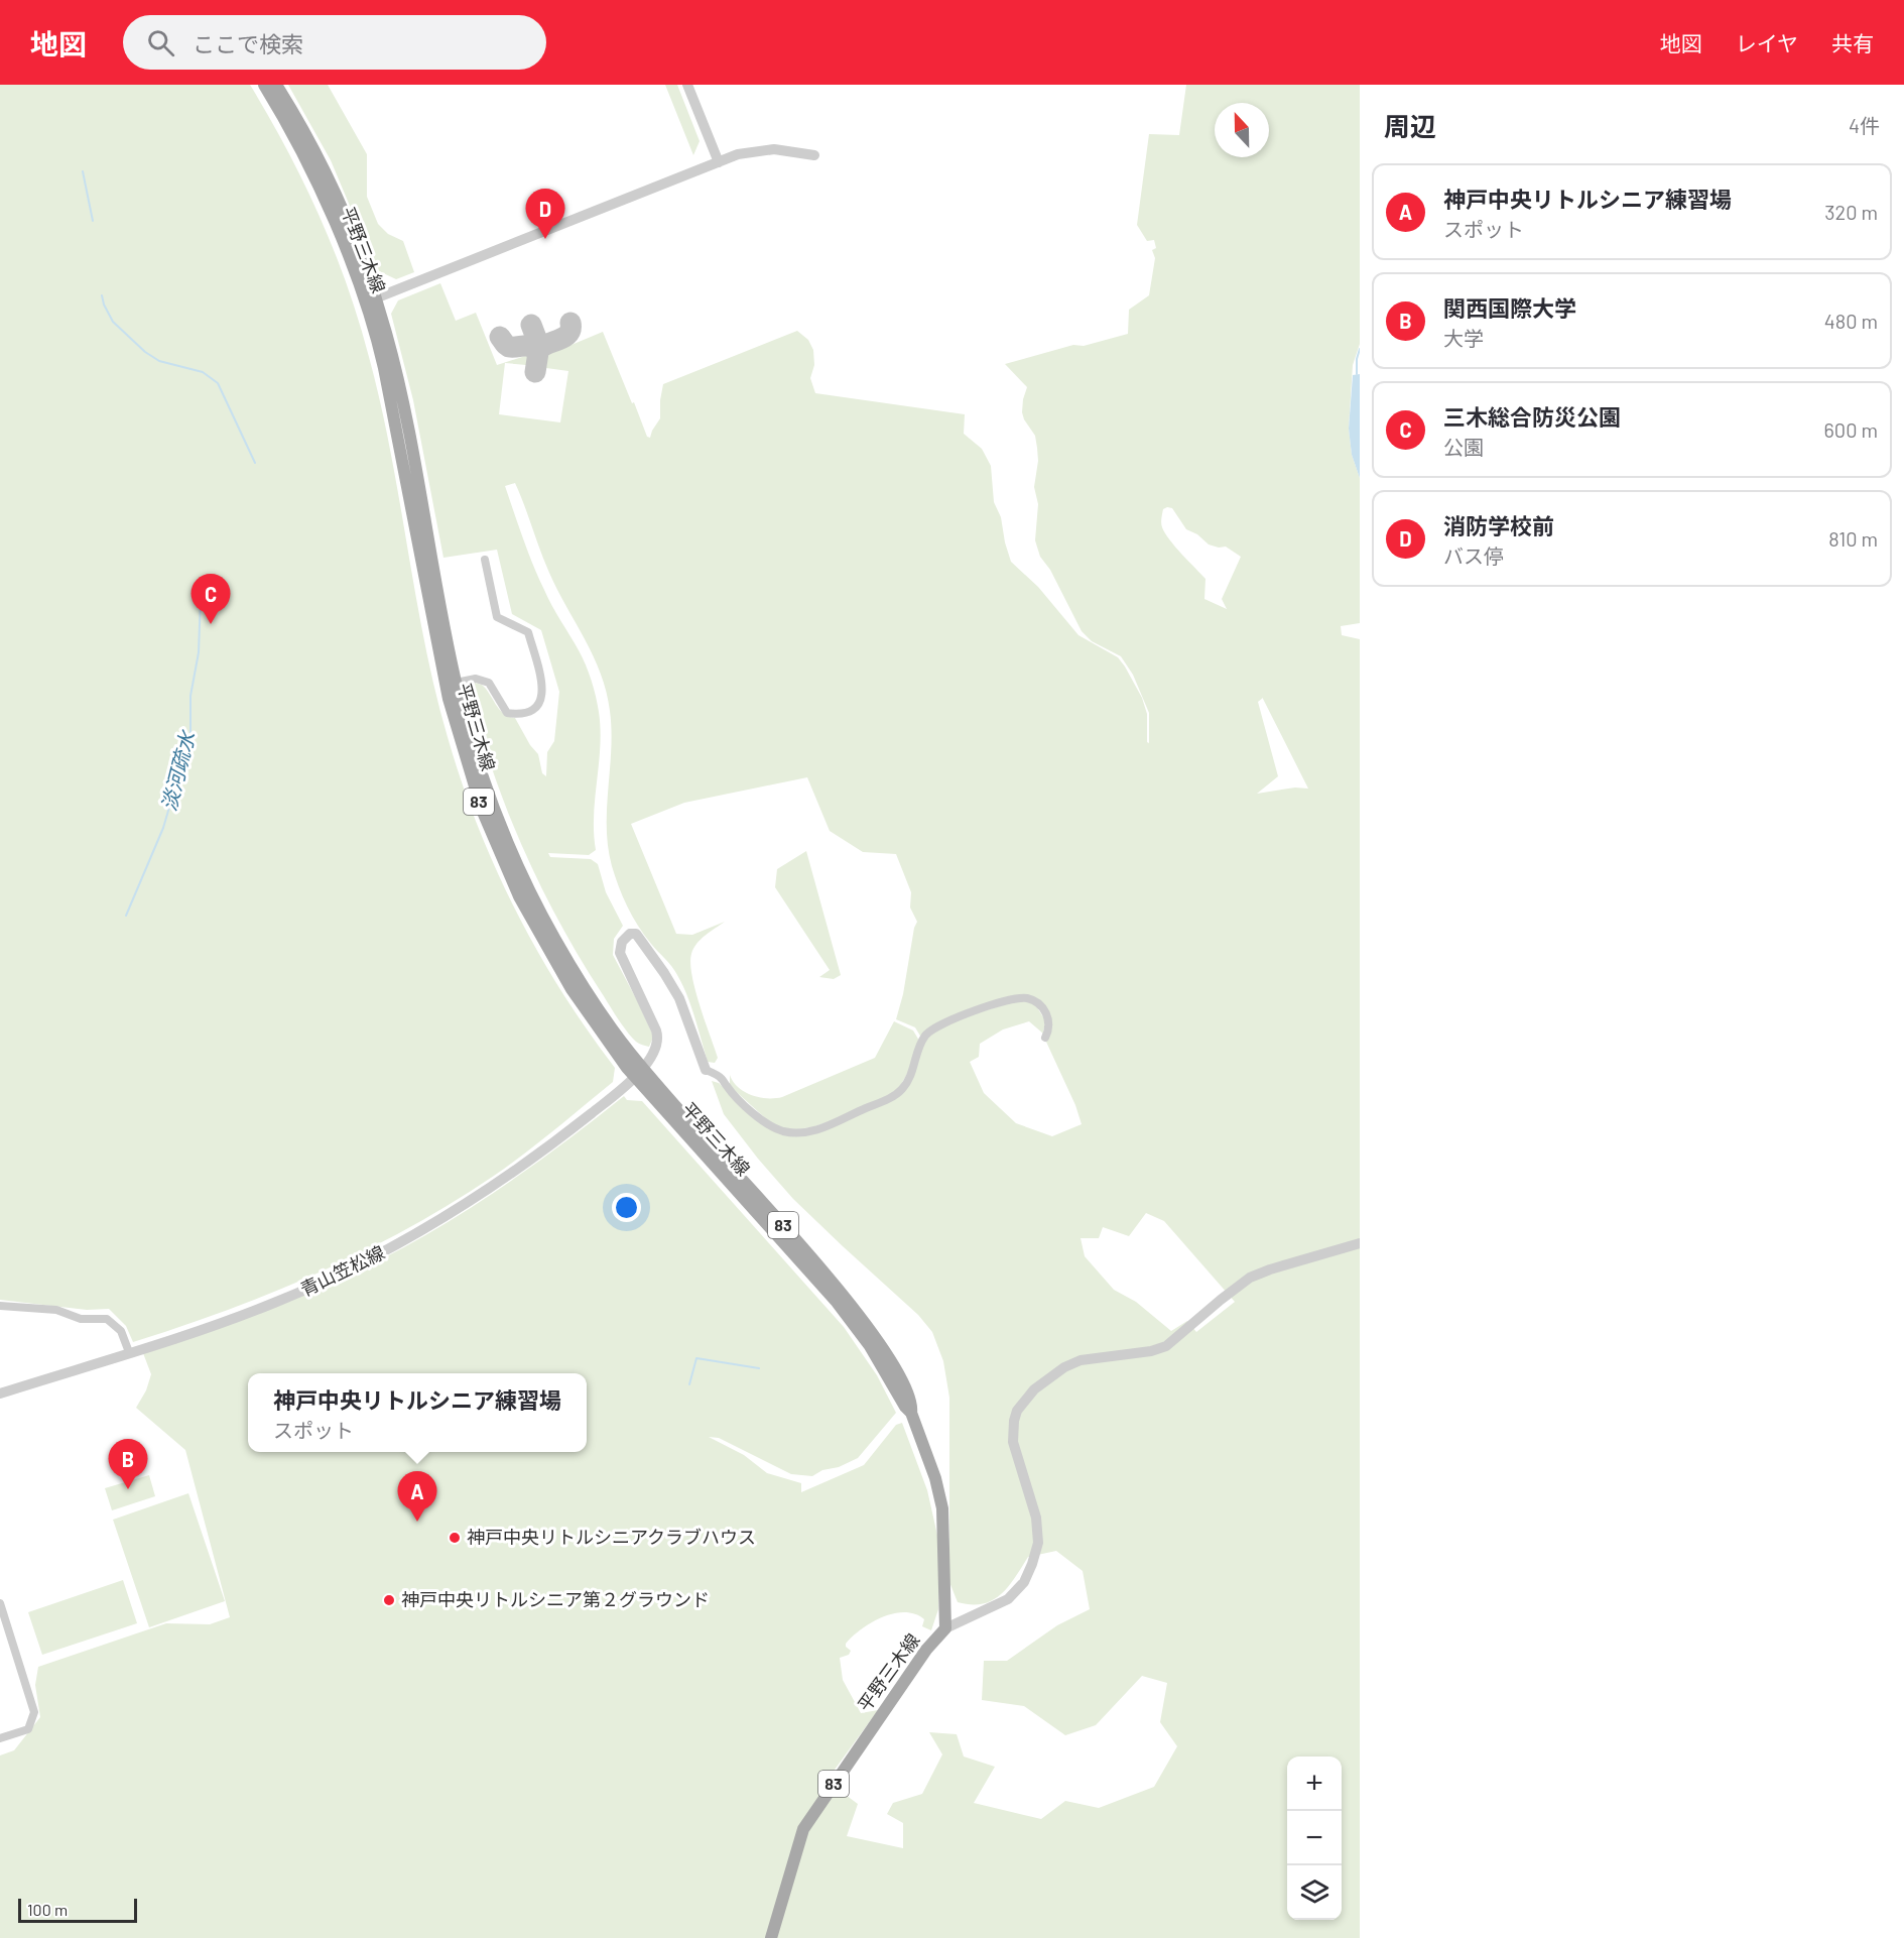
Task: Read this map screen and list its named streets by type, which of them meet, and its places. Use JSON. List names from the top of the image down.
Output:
{
  "streets": {
    "main road": ["平野三木線", "83"],
    "street": ["青山笠松線"]
  },
  "crossings": [
    ["平野三木線", "青山笠松線"]
  ],
  "water": ["淡河疏水"],
  "places": ["神戸中央リトルシニアクラブハウス", "神戸中央リトルシニア第２グラウンド"],
  "scale_bar": "100 m",
  "north": "top",
  "page": {
    "header": "地図",
    "search": "ここで検索",
    "nav": ["地図", "レイヤ", "共有"],
    "heading": ["周辺", "4件"],
    "list": [
      {
        "mark": "A",
        "name": "神戸中央リトルシニア練習場",
        "note": "スポット",
        "value": "320 m"
      },
      {
        "mark": "B",
        "name": "関西国際大学",
        "note": "大学",
        "value": "480 m"
      },
      {
        "mark": "C",
        "name": "三木総合防災公園",
        "note": "公園",
        "value": "600 m"
      },
      {
        "mark": "D",
        "name": "消防学校前",
        "note": "バス停",
        "value": "810 m"
      }
    ],
    "pins": [
      "D",
      "C",
      "B",
      "A"
    ],
    "popup": ["神戸中央リトルシニア練習場", "スポット"],
    "map_buttons": ["+", "−"],
    "scale": "100 m"
  }
}
